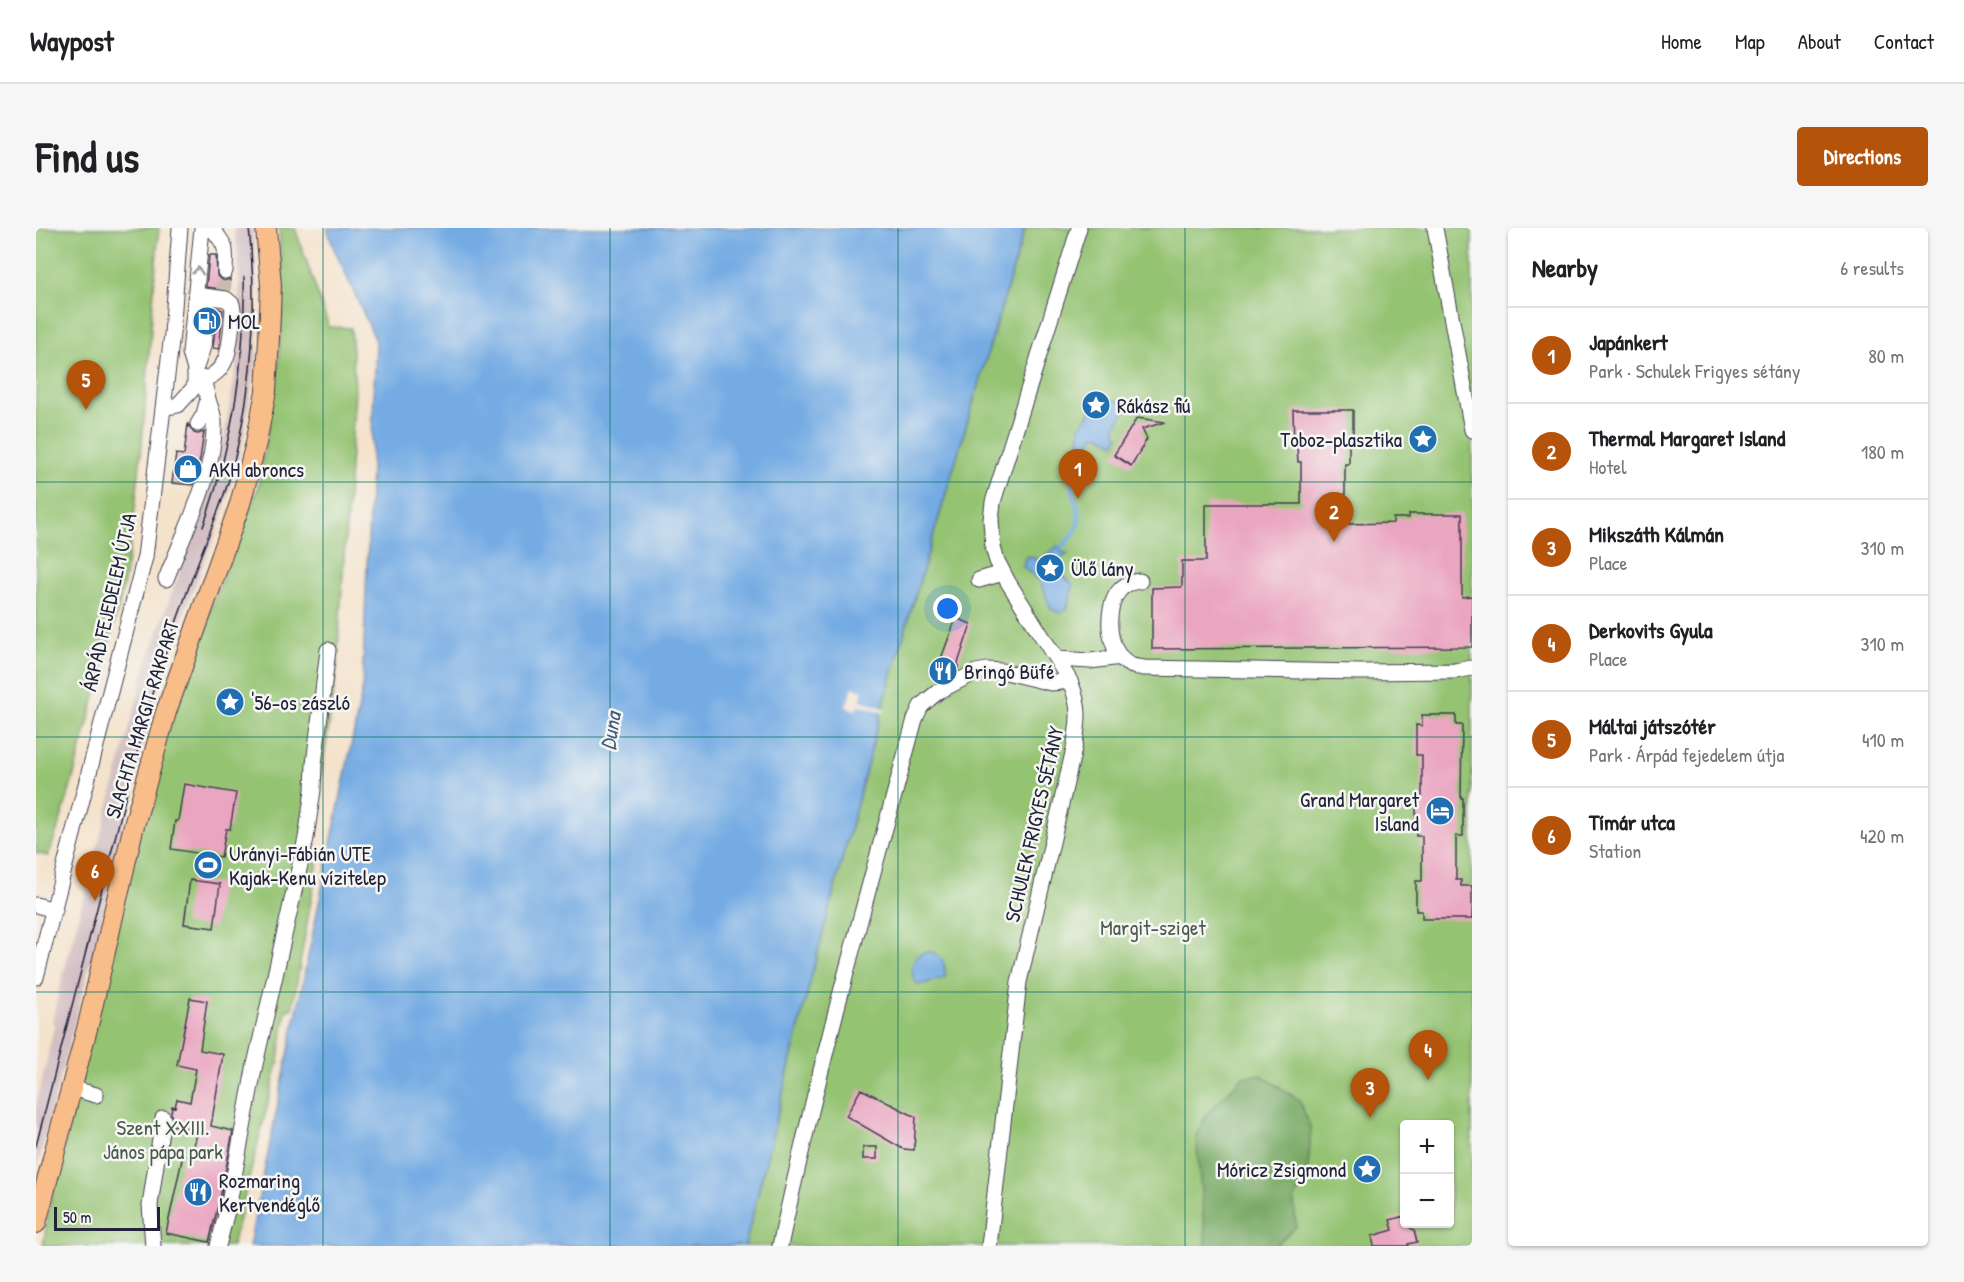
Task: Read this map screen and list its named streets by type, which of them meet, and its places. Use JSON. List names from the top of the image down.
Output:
{
  "streets": {
    "main road": ["SLACHTA MARGIT RAKPART"],
    "street": ["ÁRPÁD FEJEDELEM ÚTJA", "SCHULEK FRIGYES SÉTÁNY"]
  },
  "water": ["Duna"],
  "parks": ["Margit-sziget", "Szent XXIII. János pápa park"],
  "places": {
    "fuel station": ["MOL"],
    "place": [
      "Rákász fiú",
      "Toboz-plasztika",
      "Ülő lány",
      "'56-os zászló",
      "Móricz Zsigmond"
    ],
    "shop": ["AKH abroncs"],
    "restaurant": ["Bringó Büfé", "Rozmaring Kertvendéglő"],
    "hotel": ["Grand Margaret Island"],
    "sports": ["Urányi-Fábián UTE Kajak-Kenu vízitelep"]
  },
  "scale_bar": "50 m",
  "page": {
    "header": "Waypost",
    "nav": [
      "Home",
      "Map",
      "About",
      "Contact"
    ],
    "buttons": "Directions",
    "title": "Find us",
    "heading": ["Nearby", "6 results"],
    "list": [
      {
        "mark": "1",
        "name": "Japánkert",
        "note": "Park · Schulek Frigyes sétány",
        "value": "80 m"
      },
      {
        "mark": "2",
        "name": "Thermal Margaret Island",
        "note": "Hotel",
        "value": "180 m"
      },
      {
        "mark": "3",
        "name": "Mikszáth Kálmán",
        "note": "Place",
        "value": "310 m"
      },
      {
        "mark": "4",
        "name": "Derkovits Gyula",
        "note": "Place",
        "value": "310 m"
      },
      {
        "mark": "5",
        "name": "Máltai játszótér",
        "note": "Park · Árpád fejedelem útja",
        "value": "410 m"
      },
      {
        "mark": "6",
        "name": "Tímár utca",
        "note": "Station",
        "value": "420 m"
      }
    ],
    "pins": [
      "5",
      "1",
      "2",
      "6",
      "4",
      "3"
    ],
    "map_buttons": ["+", "−"],
    "scale": "50 m"
  }
}
